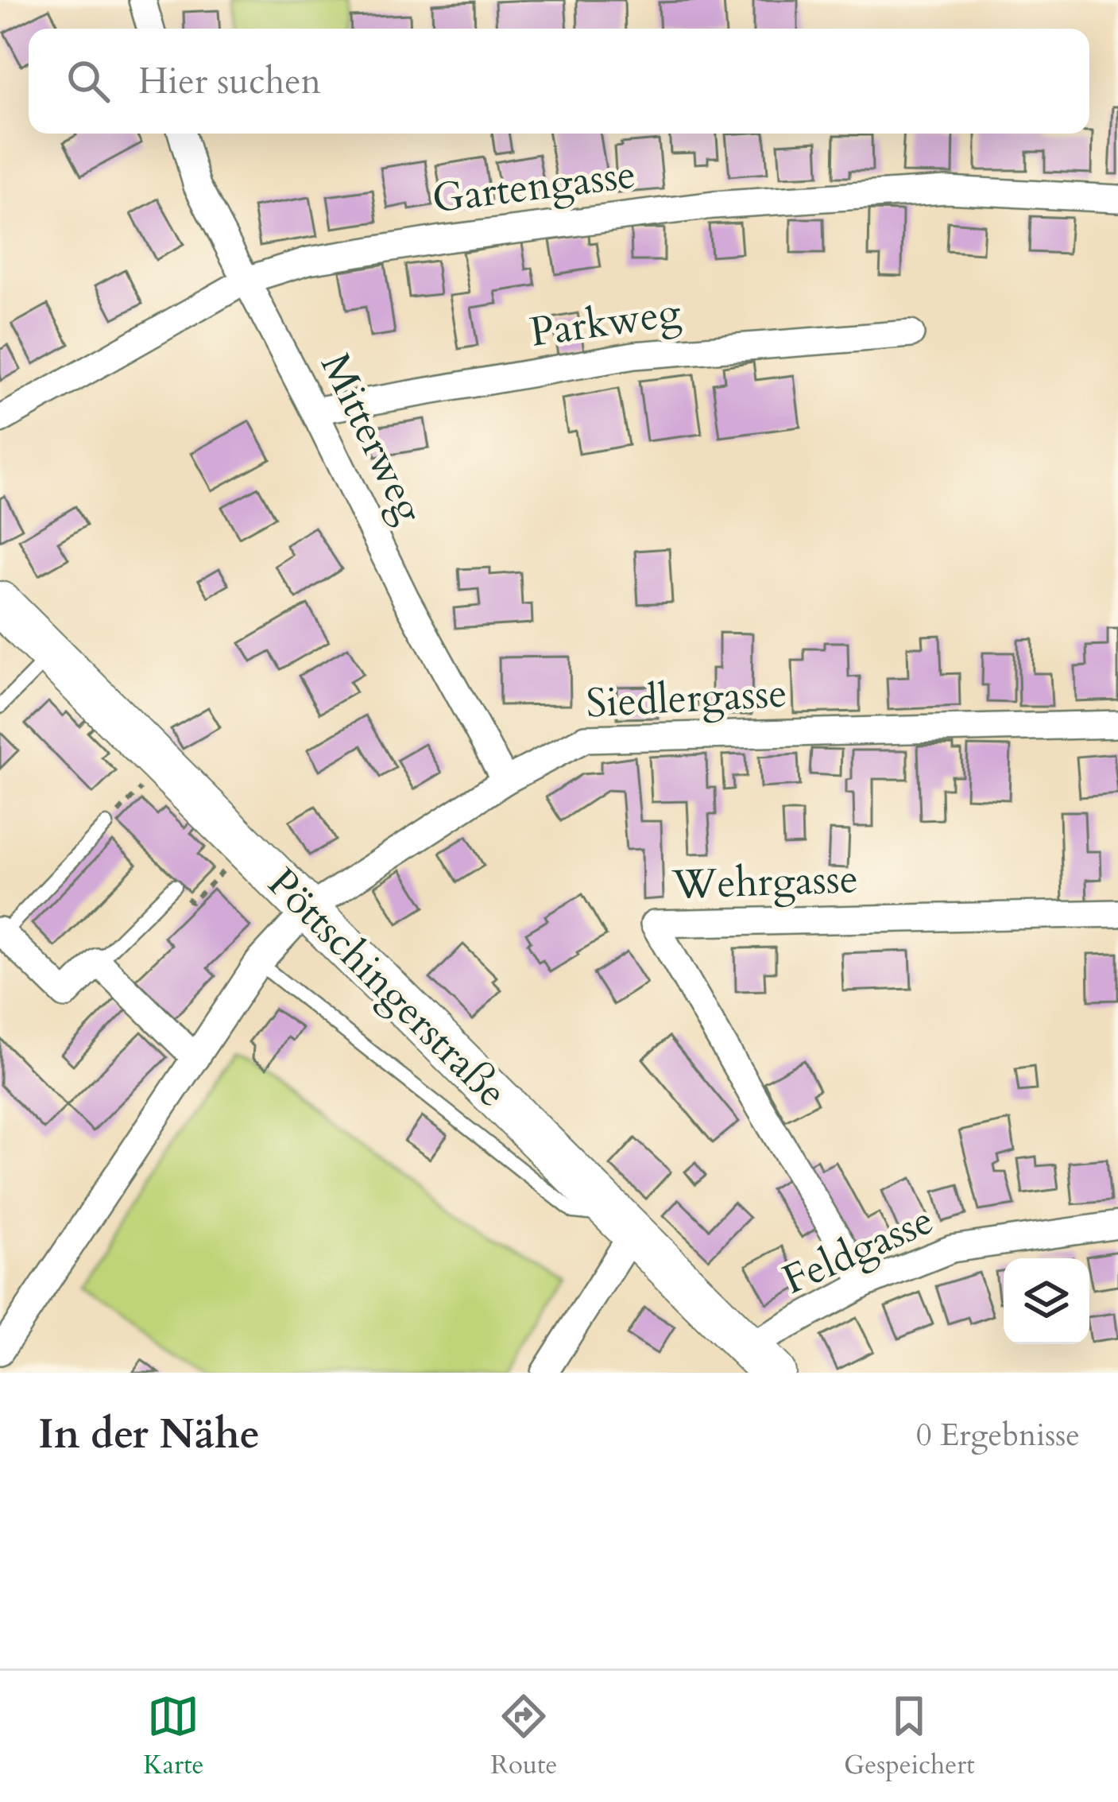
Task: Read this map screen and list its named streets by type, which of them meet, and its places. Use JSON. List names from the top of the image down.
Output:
{
  "streets": {
    "main road": ["Pöttschingerstraße"],
    "street": [
      "Gartengasse",
      "Parkweg",
      "Mitterweg",
      "Siedlergasse",
      "Wehrgasse",
      "Feldgasse"
    ]
  },
  "crossings": [
    ["Gartengasse", "Mitterweg"],
    ["Parkweg", "Mitterweg"],
    ["Mitterweg", "Siedlergasse"],
    ["Siedlergasse", "Pöttschingerstraße"],
    ["Wehrgasse", "Feldgasse"],
    ["Pöttschingerstraße", "Feldgasse"]
  ],
  "page": {
    "search": "Hier suchen",
    "heading": ["In der Nähe", "0 Ergebnisse"],
    "nav": ["Karte", "Route", "Gespeichert"]
  }
}
